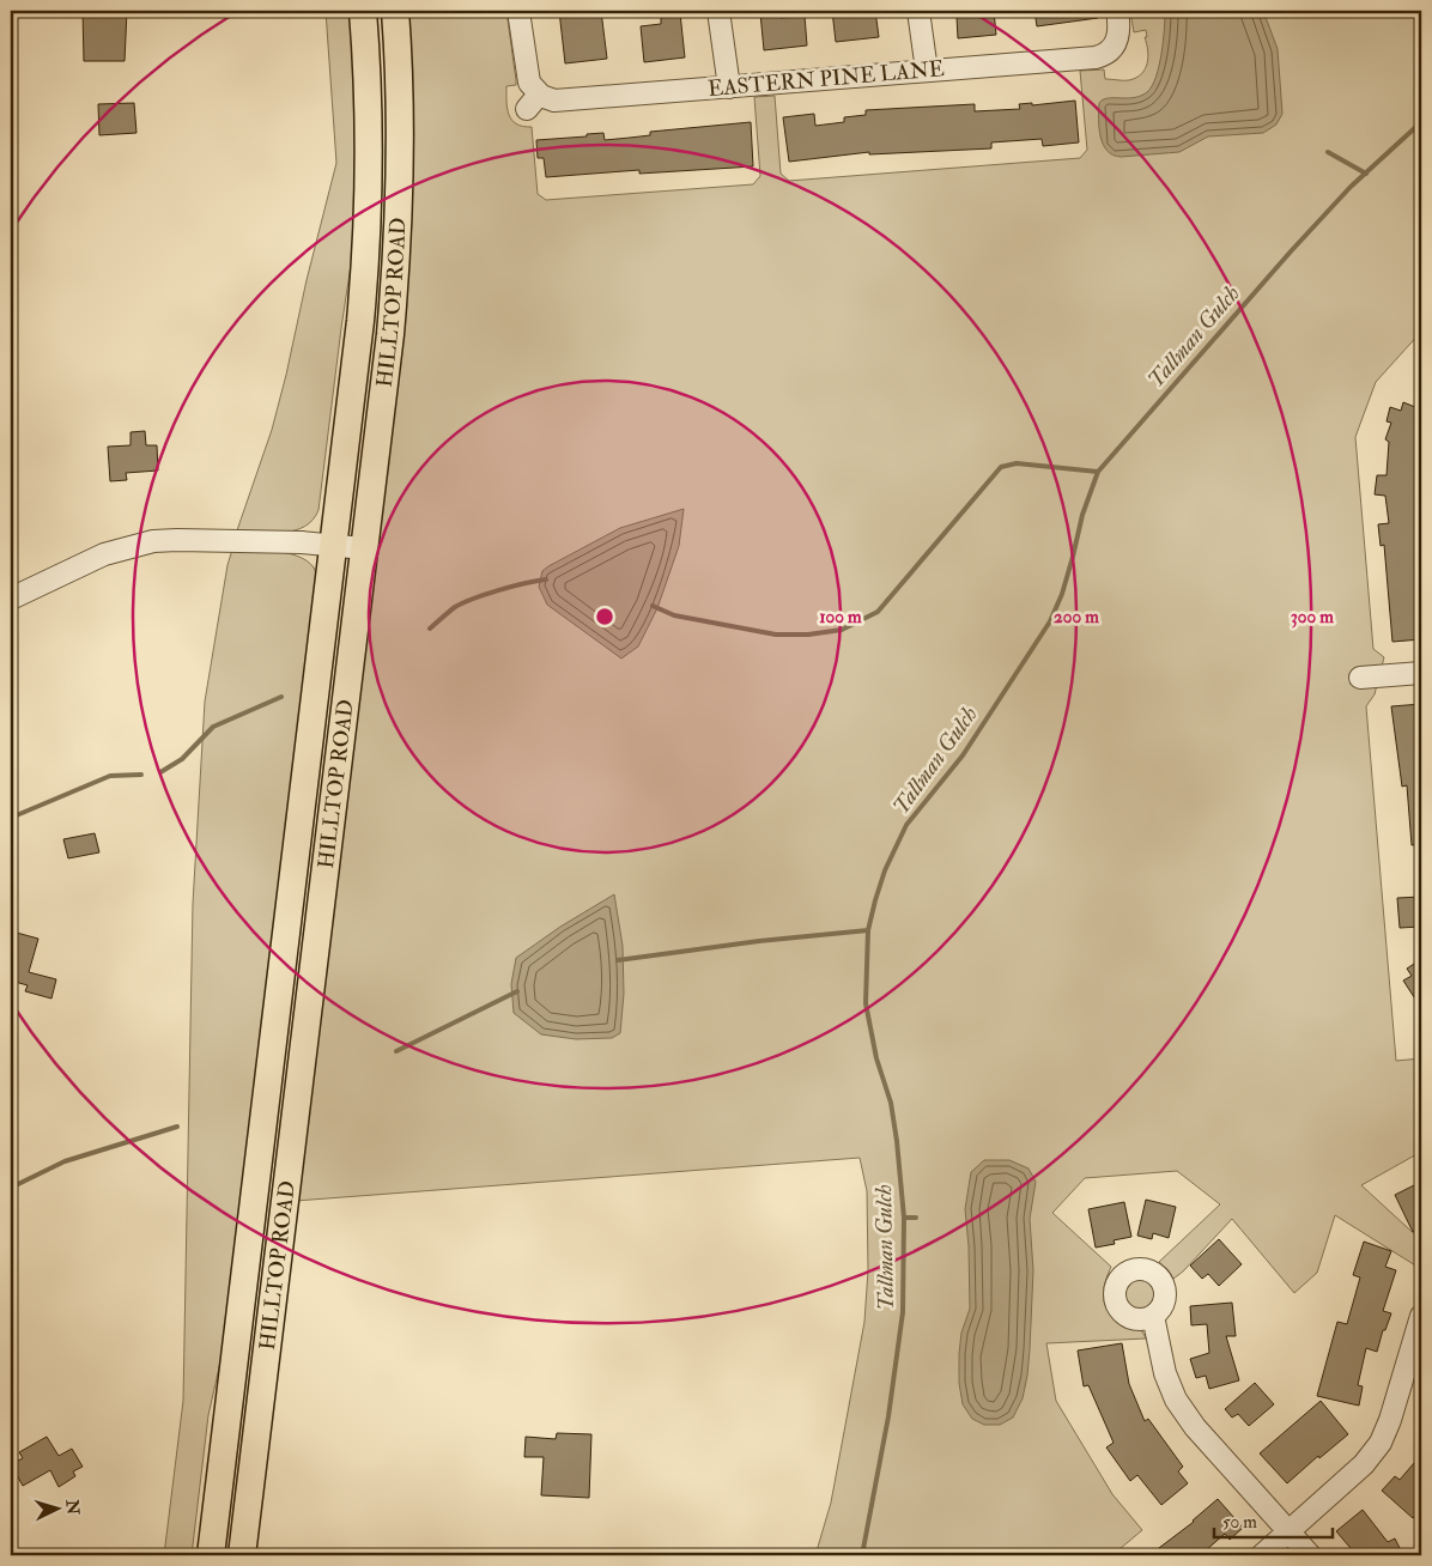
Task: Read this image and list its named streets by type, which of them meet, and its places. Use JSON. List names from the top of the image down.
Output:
{
  "streets": {
    "main road": ["HILLTOP ROAD"],
    "street": ["EASTERN PINE LANE"]
  },
  "water": ["Tallman Gulch"],
  "scale_bar": "50 m",
  "north": "right",
  "rings": ["100 m", "200 m", "300 m"]
}
